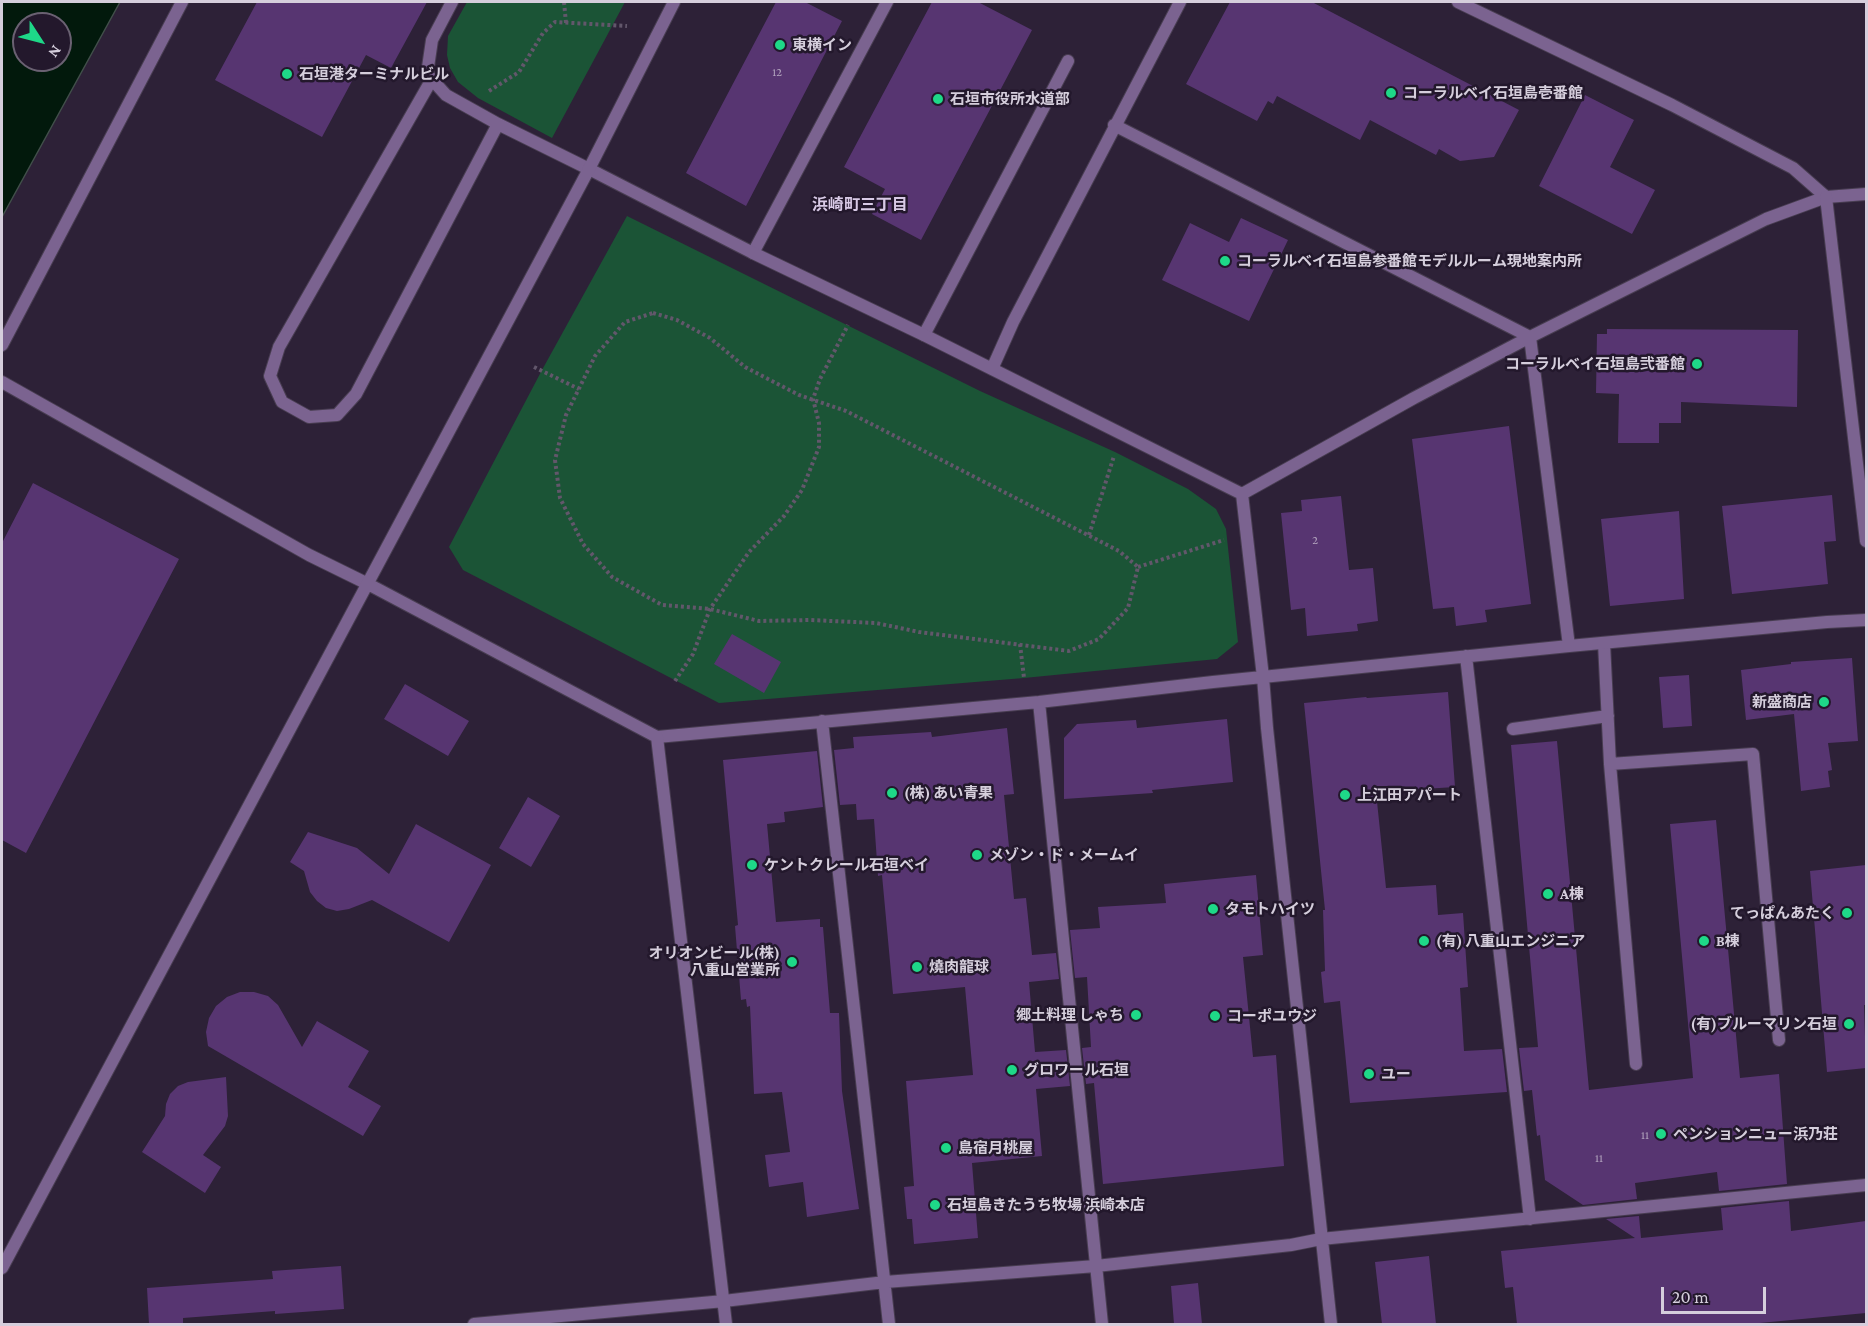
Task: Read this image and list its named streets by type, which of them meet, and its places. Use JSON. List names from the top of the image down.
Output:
{
  "districts": ["浜崎町三丁目"],
  "places": [
    "東横イン",
    "石垣港ターミナルビル",
    "コーラルベイ石垣島壱番館",
    "石垣市役所水道部",
    "コーラルベイ石垣島参番館モデルルーム現地案内所",
    "コーラルベイ石垣島弐番館",
    "新盛商店",
    "(株) あい青果",
    "上江田アパート",
    "メゾン・ド・メームイ",
    "ケントクレール石垣ベイ",
    "A棟",
    "タモトハイツ",
    "てっぱんあたく",
    "(有) 八重山エンジニア",
    "B棟",
    "オリオンビール(株) 八重山営業所",
    "燒肉龍球",
    "郷土料理 しゃち",
    "コーポユウジ",
    "(有)ブルーマリン石垣",
    "グロワール石垣",
    "ユー",
    "ペンションニュー浜乃荘",
    "島宿月桃屋",
    "石垣島きたうち牧場 浜崎本店"
  ],
  "house_numbers": [
    "12",
    "2",
    "11",
    "11"
  ],
  "scale_bar": "20 m",
  "north": "bottom right"
}
